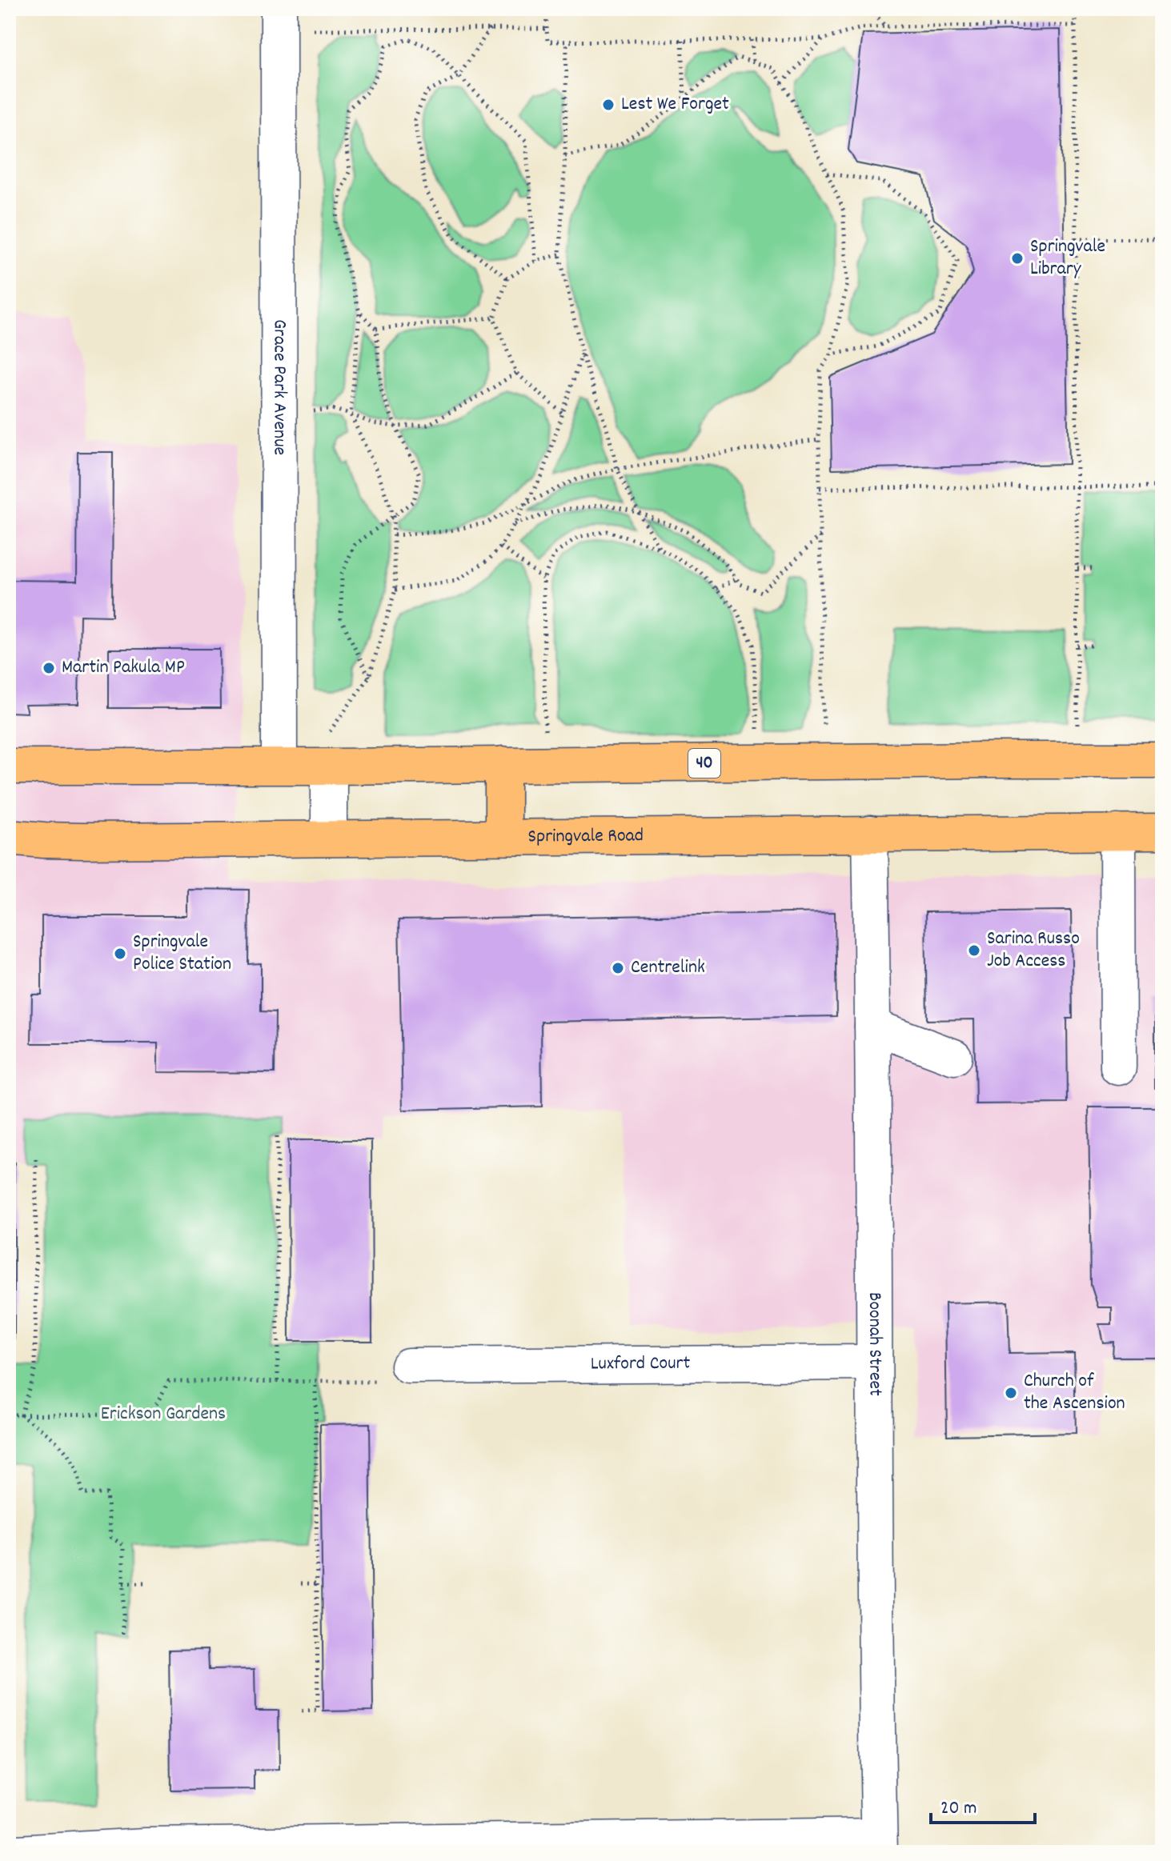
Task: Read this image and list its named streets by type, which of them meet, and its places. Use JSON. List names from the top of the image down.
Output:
{
  "streets": {
    "highway": ["40", "Springvale Road"],
    "street": ["Grace Park Avenue", "Boonah Street", "Luxford Court"]
  },
  "crossings": [
    ["Grace Park Avenue", "40"],
    ["Springvale Road", "Boonah Street"],
    ["Boonah Street", "Luxford Court"]
  ],
  "parks": ["Erickson Gardens"],
  "places": [
    "Lest We Forget",
    "Springvale Library",
    "Martin Pakula MP",
    "Sarina Russo Job Access",
    "Springvale Police Station",
    "Centrelink",
    "Church of the Ascension"
  ],
  "scale_bar": "20 m"
}
